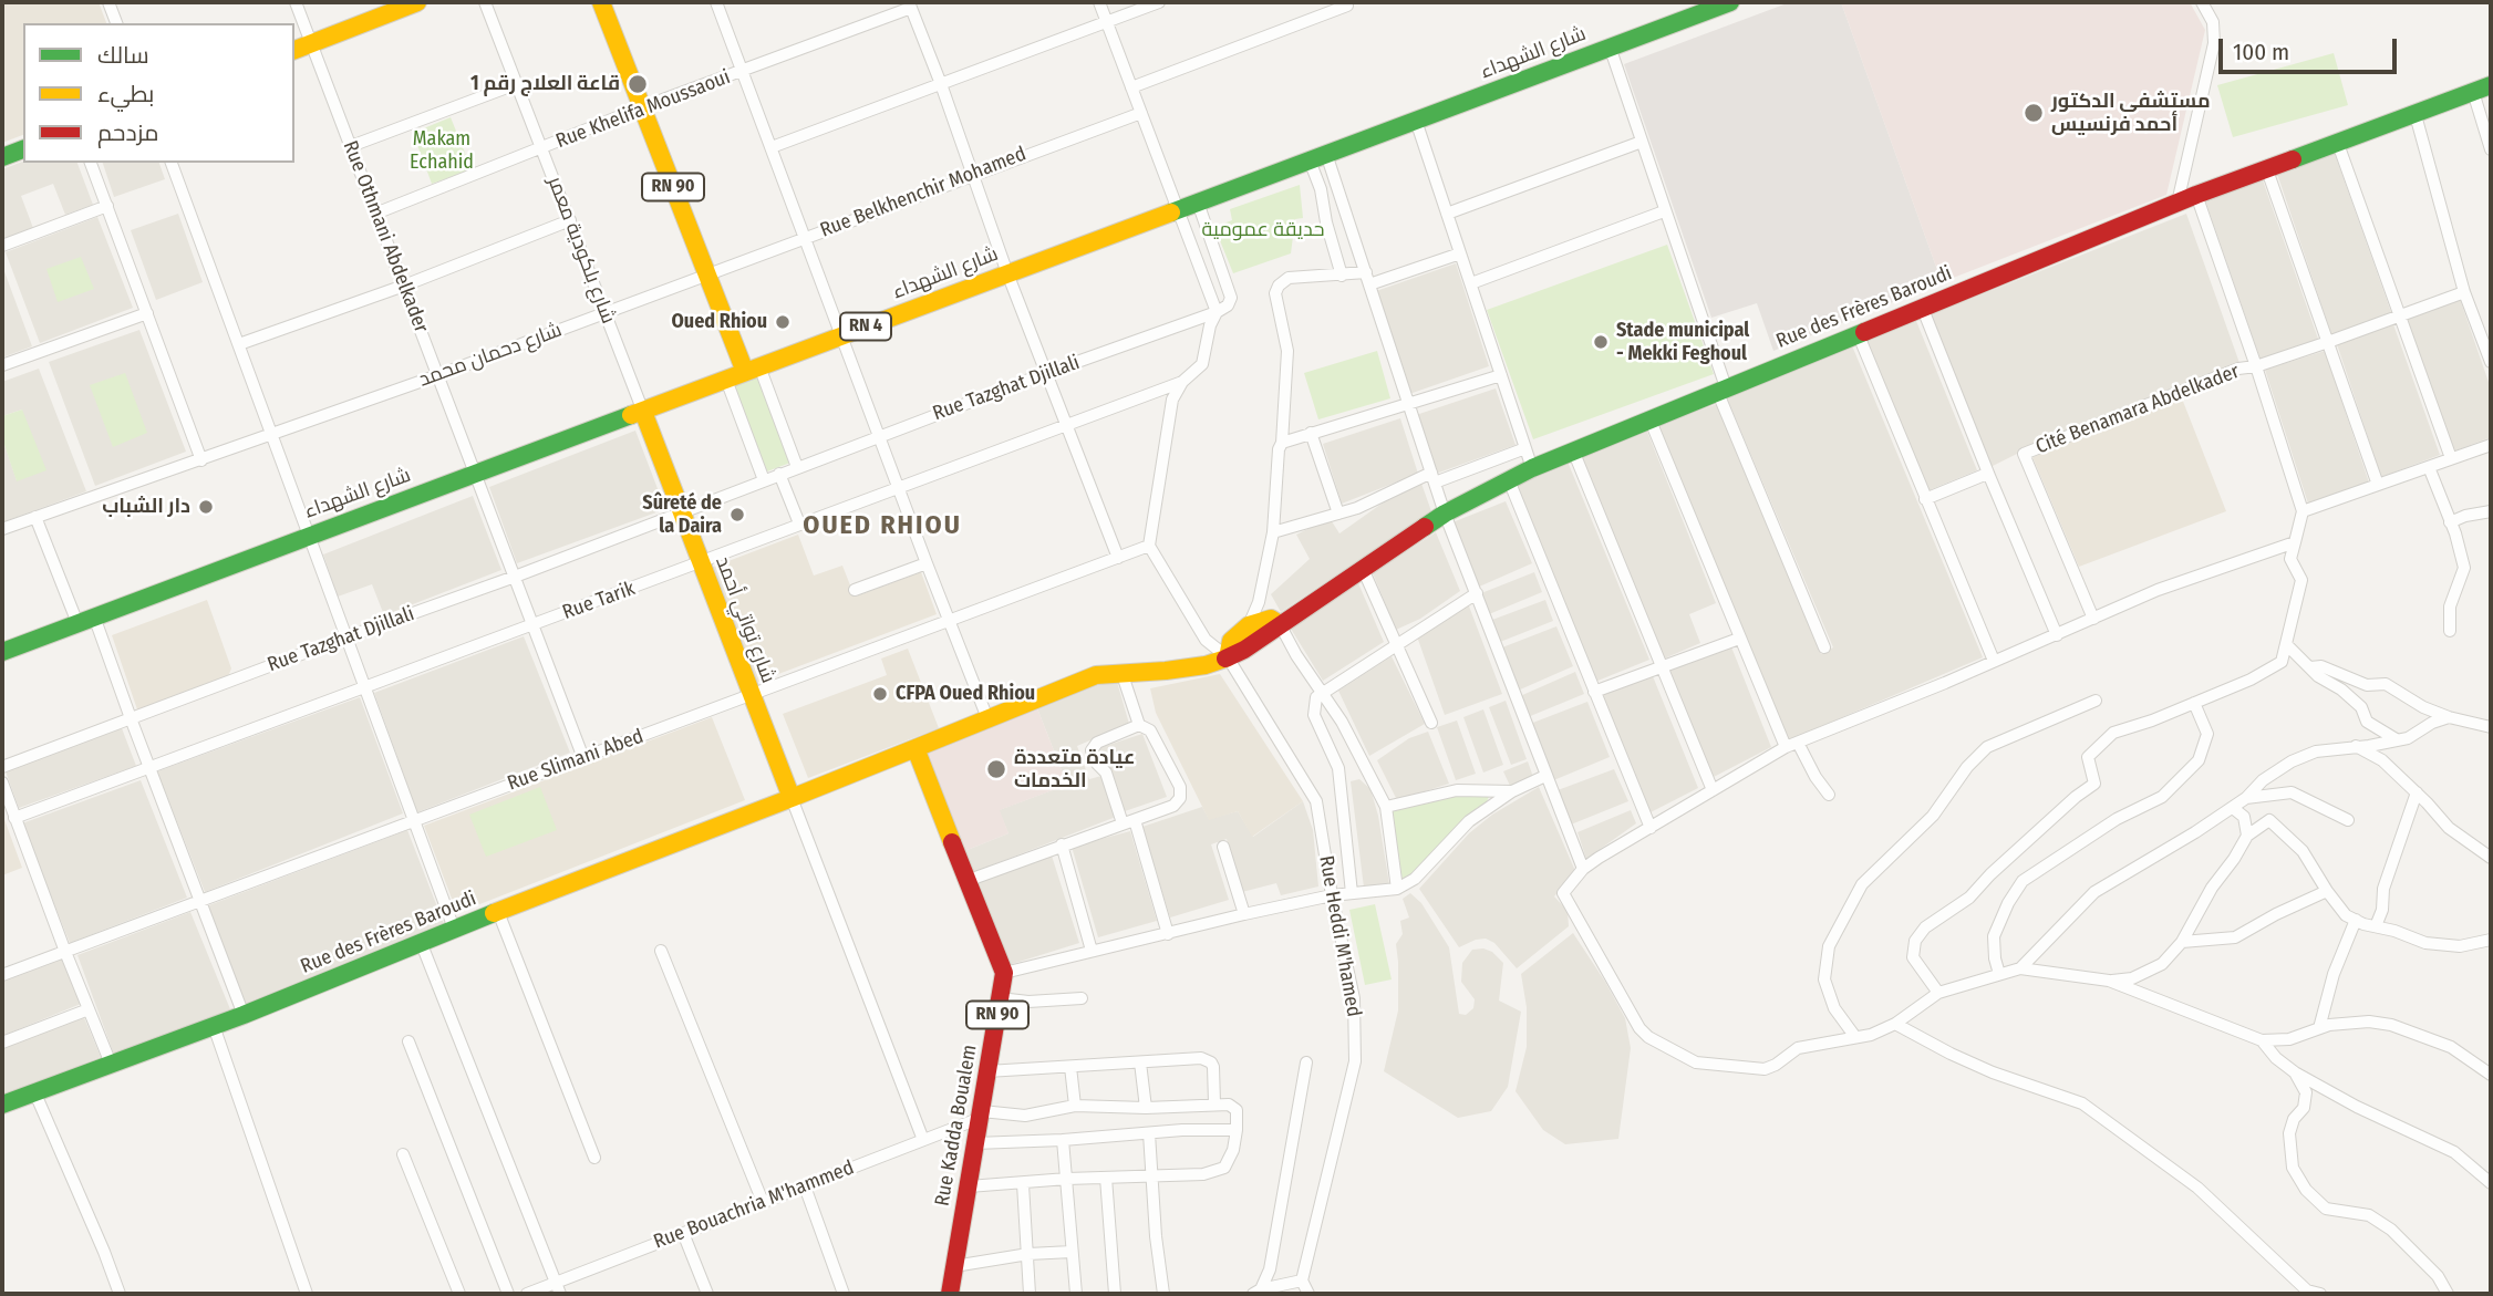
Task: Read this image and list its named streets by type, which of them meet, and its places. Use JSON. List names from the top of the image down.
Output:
{
  "streets": {
    "main road": [
      "شارع الشهداء",
      "RN 90",
      "Rue des Frères Baroudi",
      "RN 4",
      "شارع تواتي أحمد",
      "Rue Kadda Boualem"
    ],
    "street": [
      "Rue Khelifa Moussaoui",
      "Rue Belkhenchir Mohamed",
      "Rue Othmani Abdelkader",
      "شارع بلكودية معمر",
      "شارع دحمان محمد",
      "Rue Tazghat Djillali",
      "Cité Benamara Abdelkader",
      "Rue Tarik",
      "Rue Slimani Abed",
      "Rue Heddi M'hamed",
      "Rue Bouachria M'hammed"
    ]
  },
  "crossings": [
    ["شارع الشهداء", "RN 90"],
    ["شارع الشهداء", "Rue Othmani Abdelkader"],
    ["شارع الشهداء", "شارع بلكودية معمر"],
    ["شارع الشهداء", "شارع تواتي أحمد"],
    ["Rue Khelifa Moussaoui", "RN 90"],
    ["Rue Khelifa Moussaoui", "Rue Othmani Abdelkader"],
    ["Rue Khelifa Moussaoui", "شارع بلكودية معمر"],
    ["RN 90", "Rue Belkhenchir Mohamed"],
    ["RN 90", "Rue des Frères Baroudi"],
    ["RN 90", "شارع دحمان محمد"],
    ["RN 90", "Rue Kadda Boualem"],
    ["Rue Belkhenchir Mohamed", "شارع دحمان محمد"],
    ["Rue Othmani Abdelkader", "شارع دحمان محمد"],
    ["Rue Othmani Abdelkader", "Rue Tazghat Djillali"],
    ["Rue Othmani Abdelkader", "Rue Tarik"],
    ["Rue Othmani Abdelkader", "Rue Slimani Abed"],
    ["شارع بلكودية معمر", "شارع دحمان محمد"],
    ["شارع بلكودية معمر", "شارع تواتي أحمد"],
    ["Rue des Frères Baroudi", "شارع تواتي أحمد"],
    ["Rue des Frères Baroudi", "Rue Heddi M'hamed"],
    ["Rue Tazghat Djillali", "شارع تواتي أحمد"],
    ["Rue Tarik", "شارع تواتي أحمد"],
    ["شارع تواتي أحمد", "Rue Slimani Abed"],
    ["Rue Slimani Abed", "Rue Heddi M'hamed"],
    ["Rue Kadda Boualem", "Rue Bouachria M'hammed"]
  ],
  "districts": ["OUED RHIOU"],
  "parks": ["Makam Echahid", "حديقة عمومية"],
  "places": [
    "قاعة العلاج رقم 1",
    "مستشفى الدكتور أحمد فرنسيس",
    "Oued Rhiou",
    "Stade municipal - Mekki Feghoul",
    "دار الشباب",
    "Sûreté de la Daira",
    "CFPA Oued Rhiou",
    "عيادة متعددة الخدمات"
  ],
  "legend": ["سالك", "بطيء", "مزدحم"],
  "scale_bar": "100 m"
}
